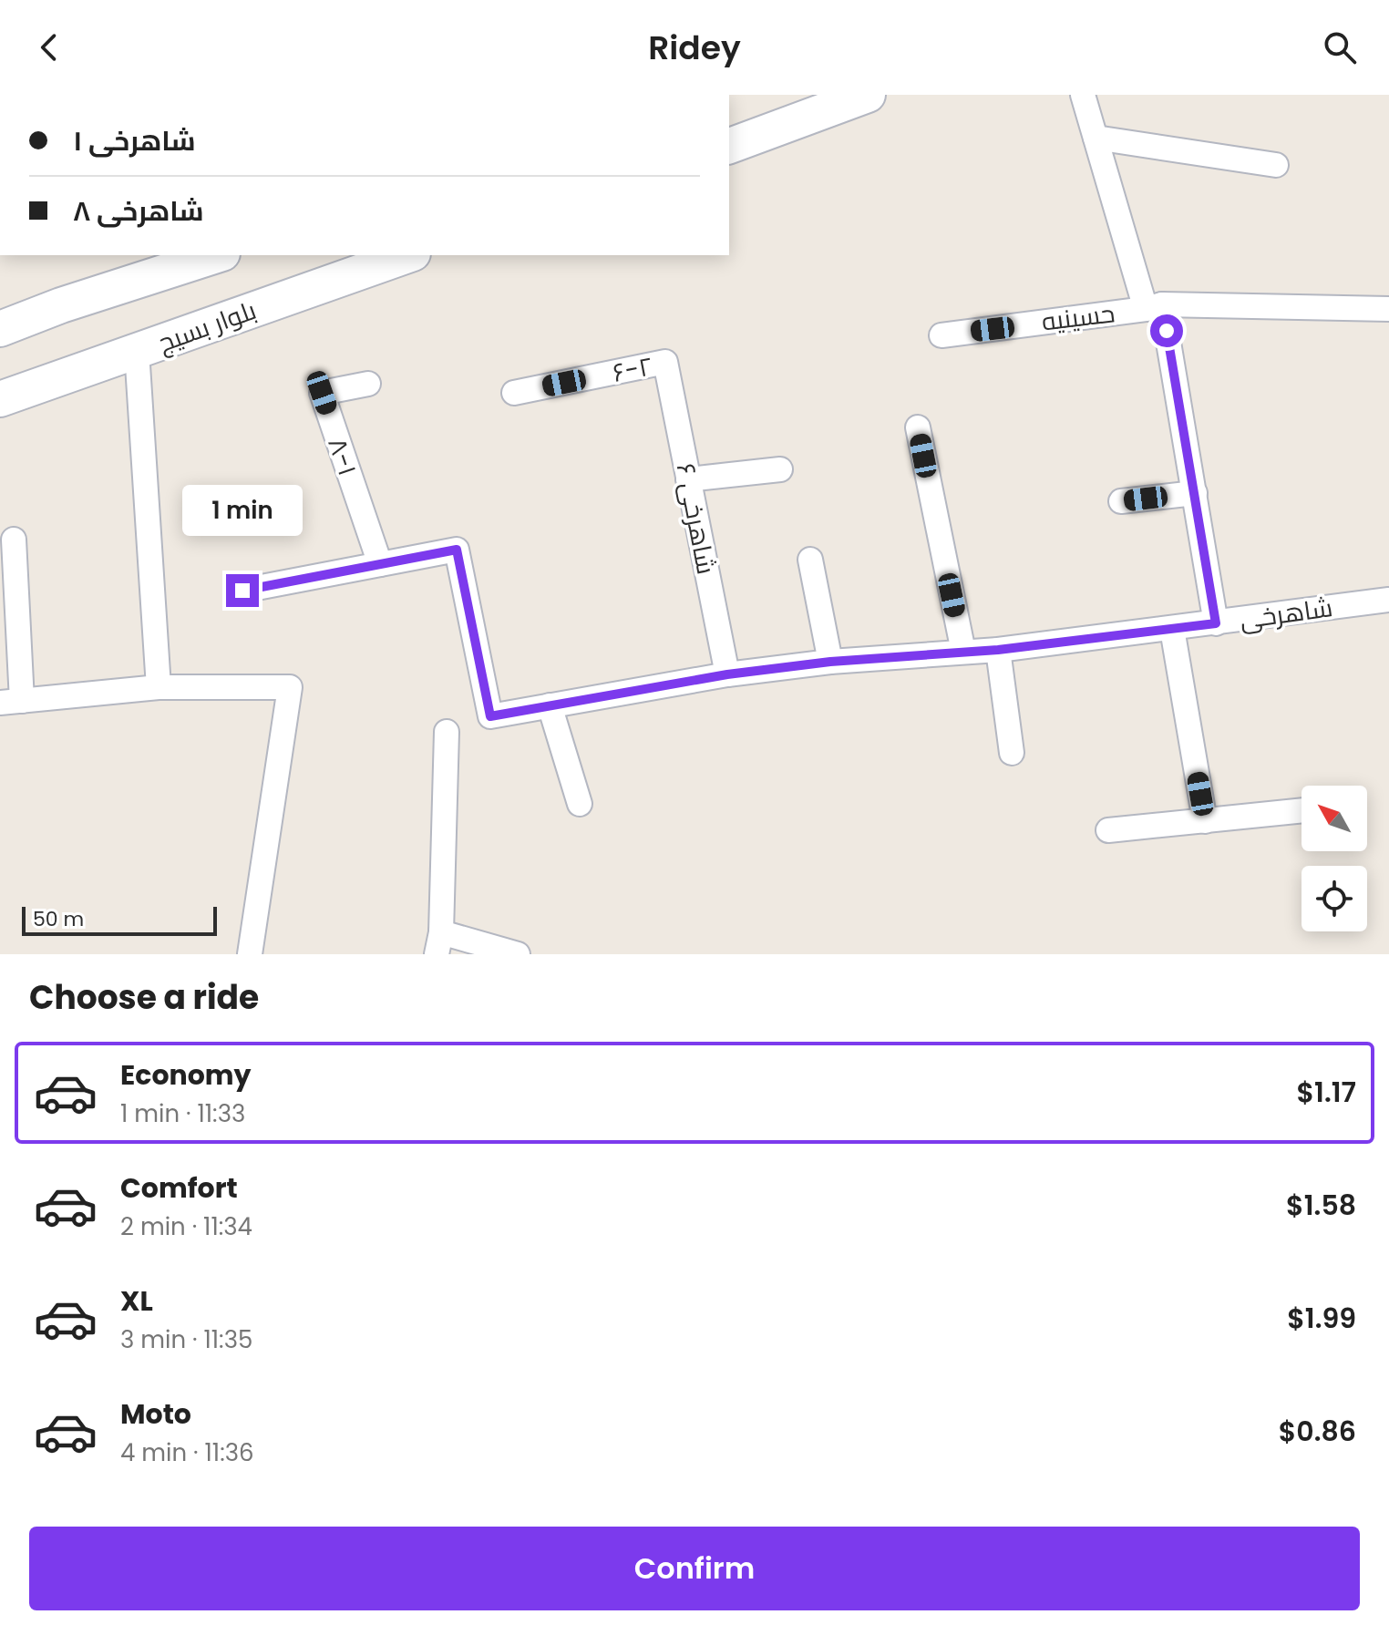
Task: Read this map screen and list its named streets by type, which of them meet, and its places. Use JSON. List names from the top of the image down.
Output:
{
  "streets": {
    "main road": ["بلوار بسیج"],
    "street": [
      "حسینیه",
      "۶-۲",
      "۸-۱",
      "شاهرخی ۶",
      "شاهرخی"
    ]
  },
  "crossings": [
    ["۶-۲", "شاهرخی ۶"],
    ["۸-۱", "شاهرخی"],
    ["شاهرخی ۶", "شاهرخی"]
  ],
  "scale_bar": "50 m",
  "north": "top left",
  "page": {
    "header": "Ridey",
    "banner": ["شاهرخی ۱", "شاهرخی ۸"],
    "bubble": "1 min",
    "scale": "50 m",
    "heading": "Choose a ride",
    "list": [
      {
        "name": "Economy",
        "note": "1 min · 11:33",
        "value": "$1.17"
      },
      {
        "name": "Comfort",
        "note": "2 min · 11:34",
        "value": "$1.58"
      },
      {
        "name": "XL",
        "note": "3 min · 11:35",
        "value": "$1.99"
      },
      {
        "name": "Moto",
        "note": "4 min · 11:36",
        "value": "$0.86"
      }
    ],
    "buttons": "Confirm"
  }
}
